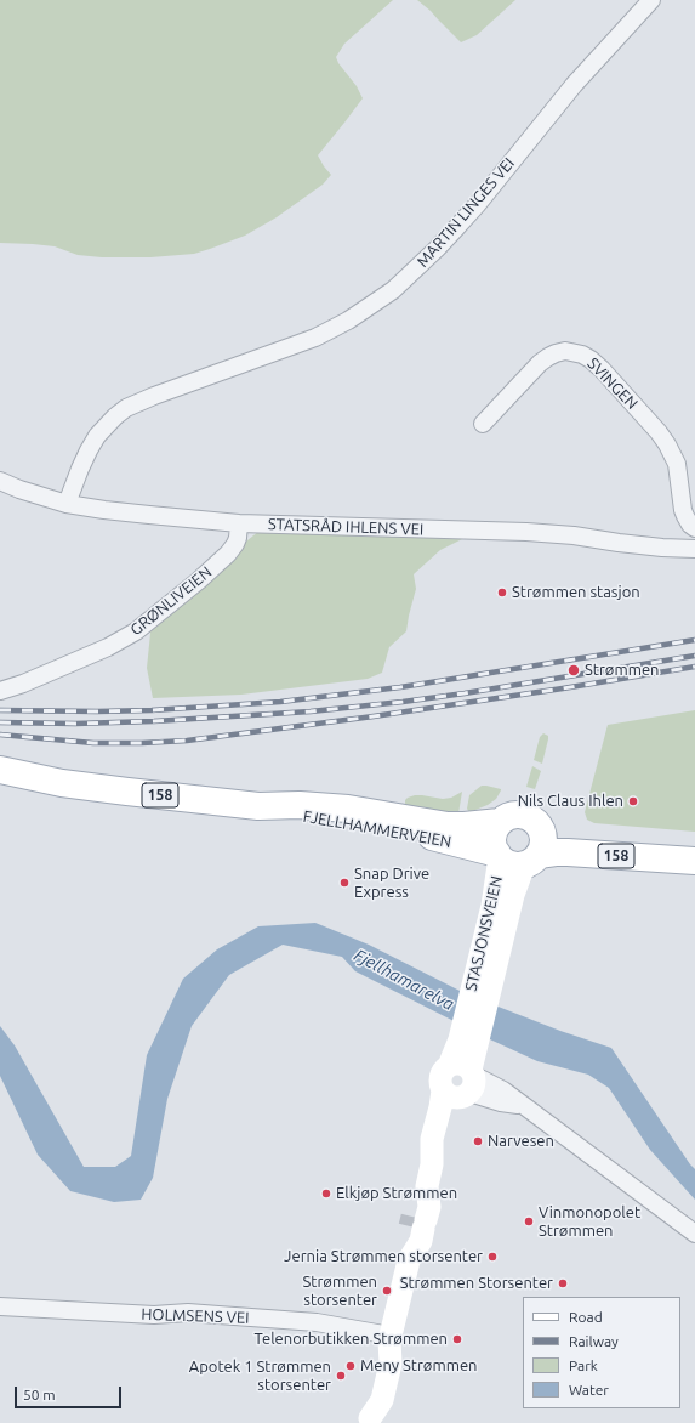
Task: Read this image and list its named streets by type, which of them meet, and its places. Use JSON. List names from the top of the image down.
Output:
{
  "streets": {
    "main road": ["158", "FJELLHAMMERVEIEN", "STASJONSVEIEN"],
    "street": [
      "MARTIN LINGES VEI",
      "SVINGEN",
      "STATSRÅD IHLENS VEI",
      "GRØNLIVEIEN",
      "HOLMSENS VEI"
    ]
  },
  "crossings": [
    ["MARTIN LINGES VEI", "STATSRÅD IHLENS VEI"],
    ["STATSRÅD IHLENS VEI", "GRØNLIVEIEN"],
    ["158", "FJELLHAMMERVEIEN"],
    ["158", "STASJONSVEIEN"],
    ["FJELLHAMMERVEIEN", "STASJONSVEIEN"],
    ["STASJONSVEIEN", "HOLMSENS VEI"]
  ],
  "water": ["Fjellhamarelva"],
  "places": [
    "Strømmen stasjon",
    "Strømmen",
    "Nils Claus Ihlen",
    "Snap Drive Express",
    "Narvesen",
    "Elkjøp Strømmen",
    "Vinmonopolet Strømmen",
    "Jernia Strømmen storsenter",
    "Strømmen Storsenter",
    "Strømmen storsenter",
    "Telenorbutikken Strømmen",
    "Meny Strømmen",
    "Apotek 1 Strømmen storsenter"
  ],
  "legend": [
    "Road",
    "Railway",
    "Park",
    "Water"
  ],
  "scale_bar": "50 m"
}
